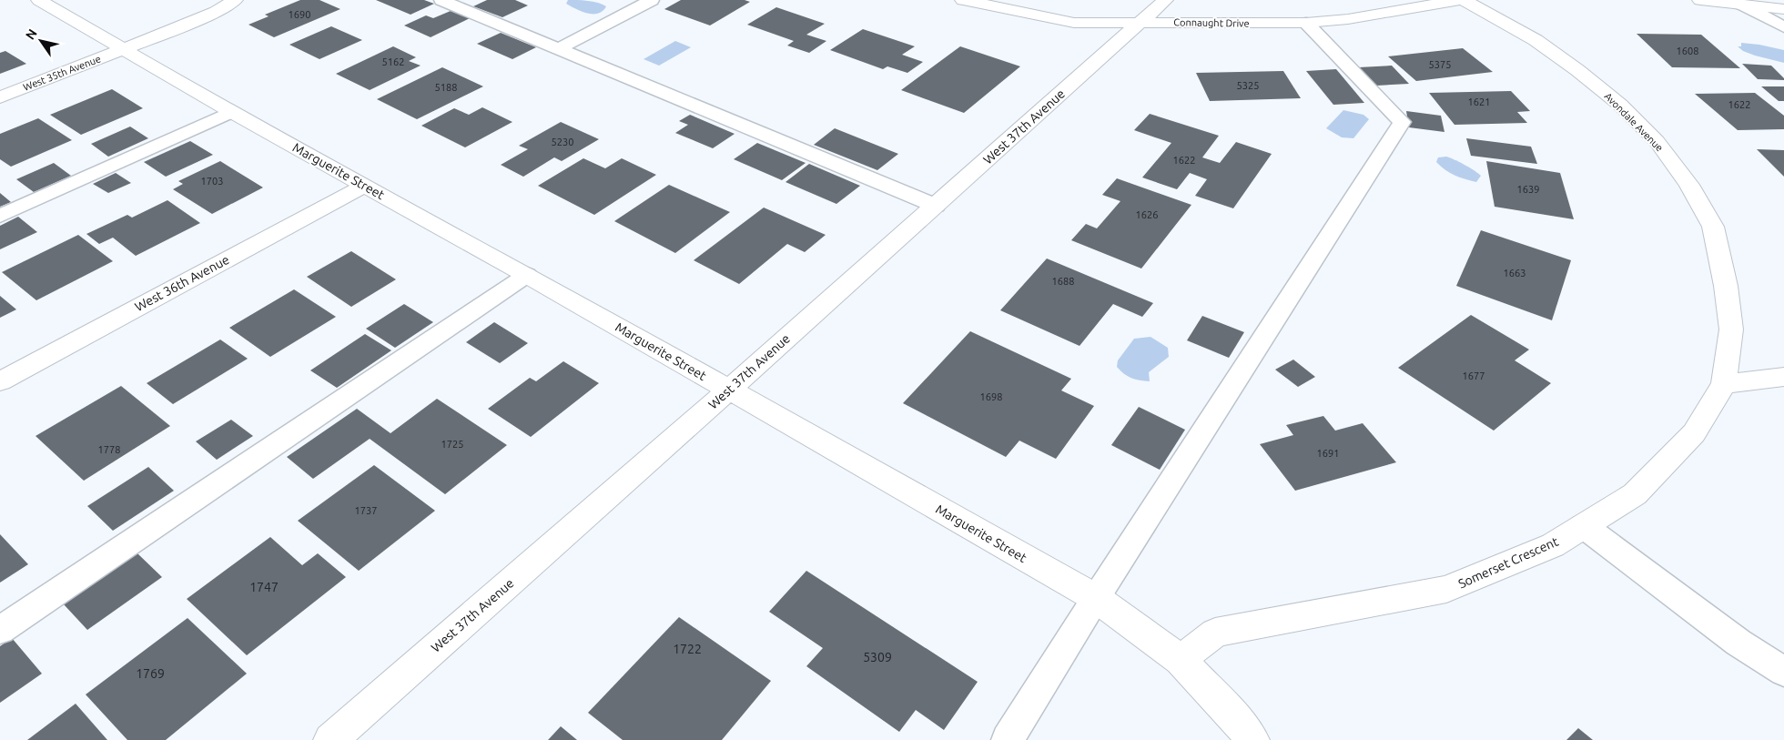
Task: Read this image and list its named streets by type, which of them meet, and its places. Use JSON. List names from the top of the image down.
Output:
{
  "streets": {
    "street": [
      "Connaught Drive",
      "West 35th Avenue",
      "Avondale Avenue",
      "West 37th Avenue",
      "Marguerite Street",
      "West 36th Avenue",
      "Somerset Crescent"
    ]
  },
  "crossings": [
    ["Connaught Drive", "Avondale Avenue"],
    ["Connaught Drive", "West 37th Avenue"],
    ["West 35th Avenue", "Marguerite Street"],
    ["Avondale Avenue", "Somerset Crescent"],
    ["West 37th Avenue", "Marguerite Street"],
    ["Marguerite Street", "West 36th Avenue"],
    ["Marguerite Street", "Somerset Crescent"]
  ],
  "house_numbers": [
    "1690",
    "1608",
    "5162",
    "5375",
    "5325",
    "5188",
    "1621",
    "1622",
    "5230",
    "1622",
    "1703",
    "1639",
    "1626",
    "1663",
    "1688",
    "1677",
    "1698",
    "1725",
    "1778",
    "1691",
    "1737",
    "1747",
    "1722",
    "5309",
    "1769"
  ],
  "north": "top left"
}
